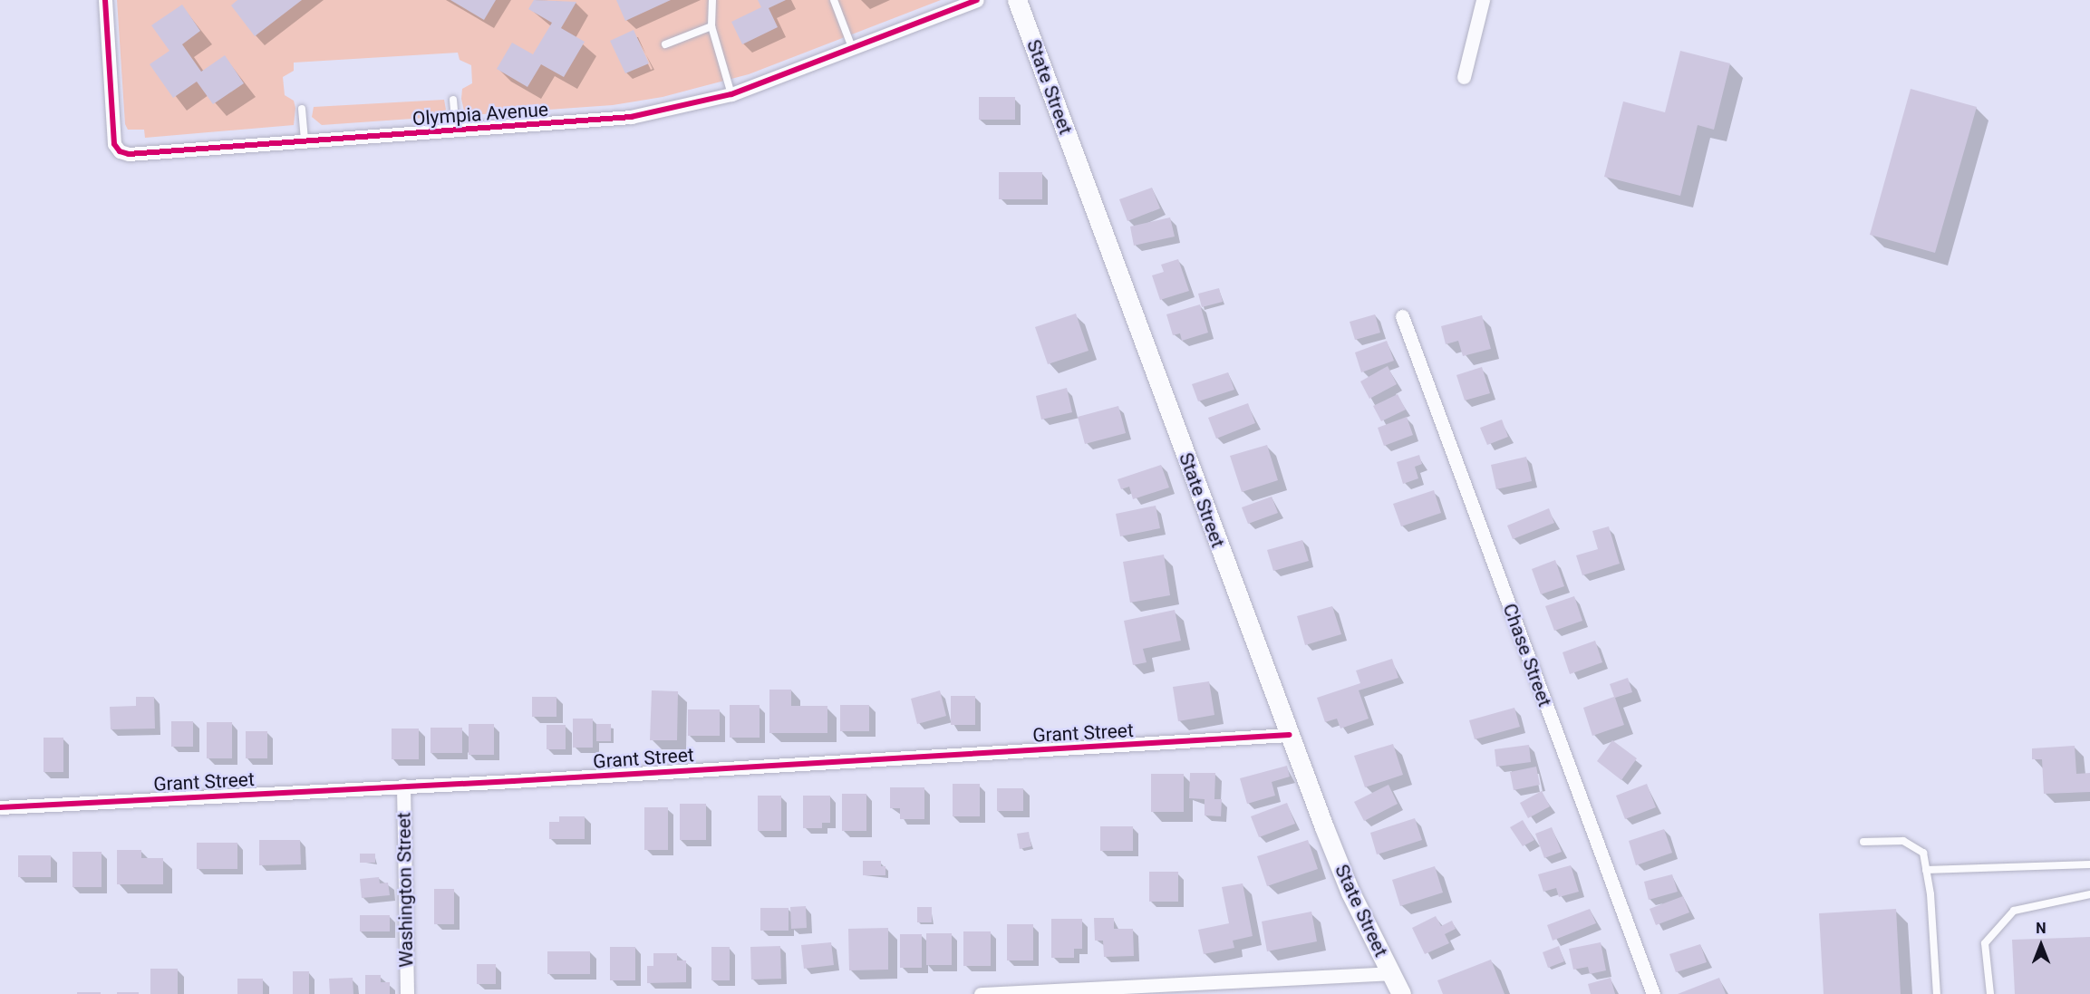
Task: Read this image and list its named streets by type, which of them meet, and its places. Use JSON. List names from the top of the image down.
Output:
{
  "streets": {
    "main road": ["State Street"],
    "street": [
      "Olympia Avenue",
      "Chase Street",
      "Grant Street",
      "Washington Street"
    ]
  },
  "crossings": [
    ["State Street", "Grant Street"],
    ["Grant Street", "Washington Street"]
  ],
  "north": "top"
}
